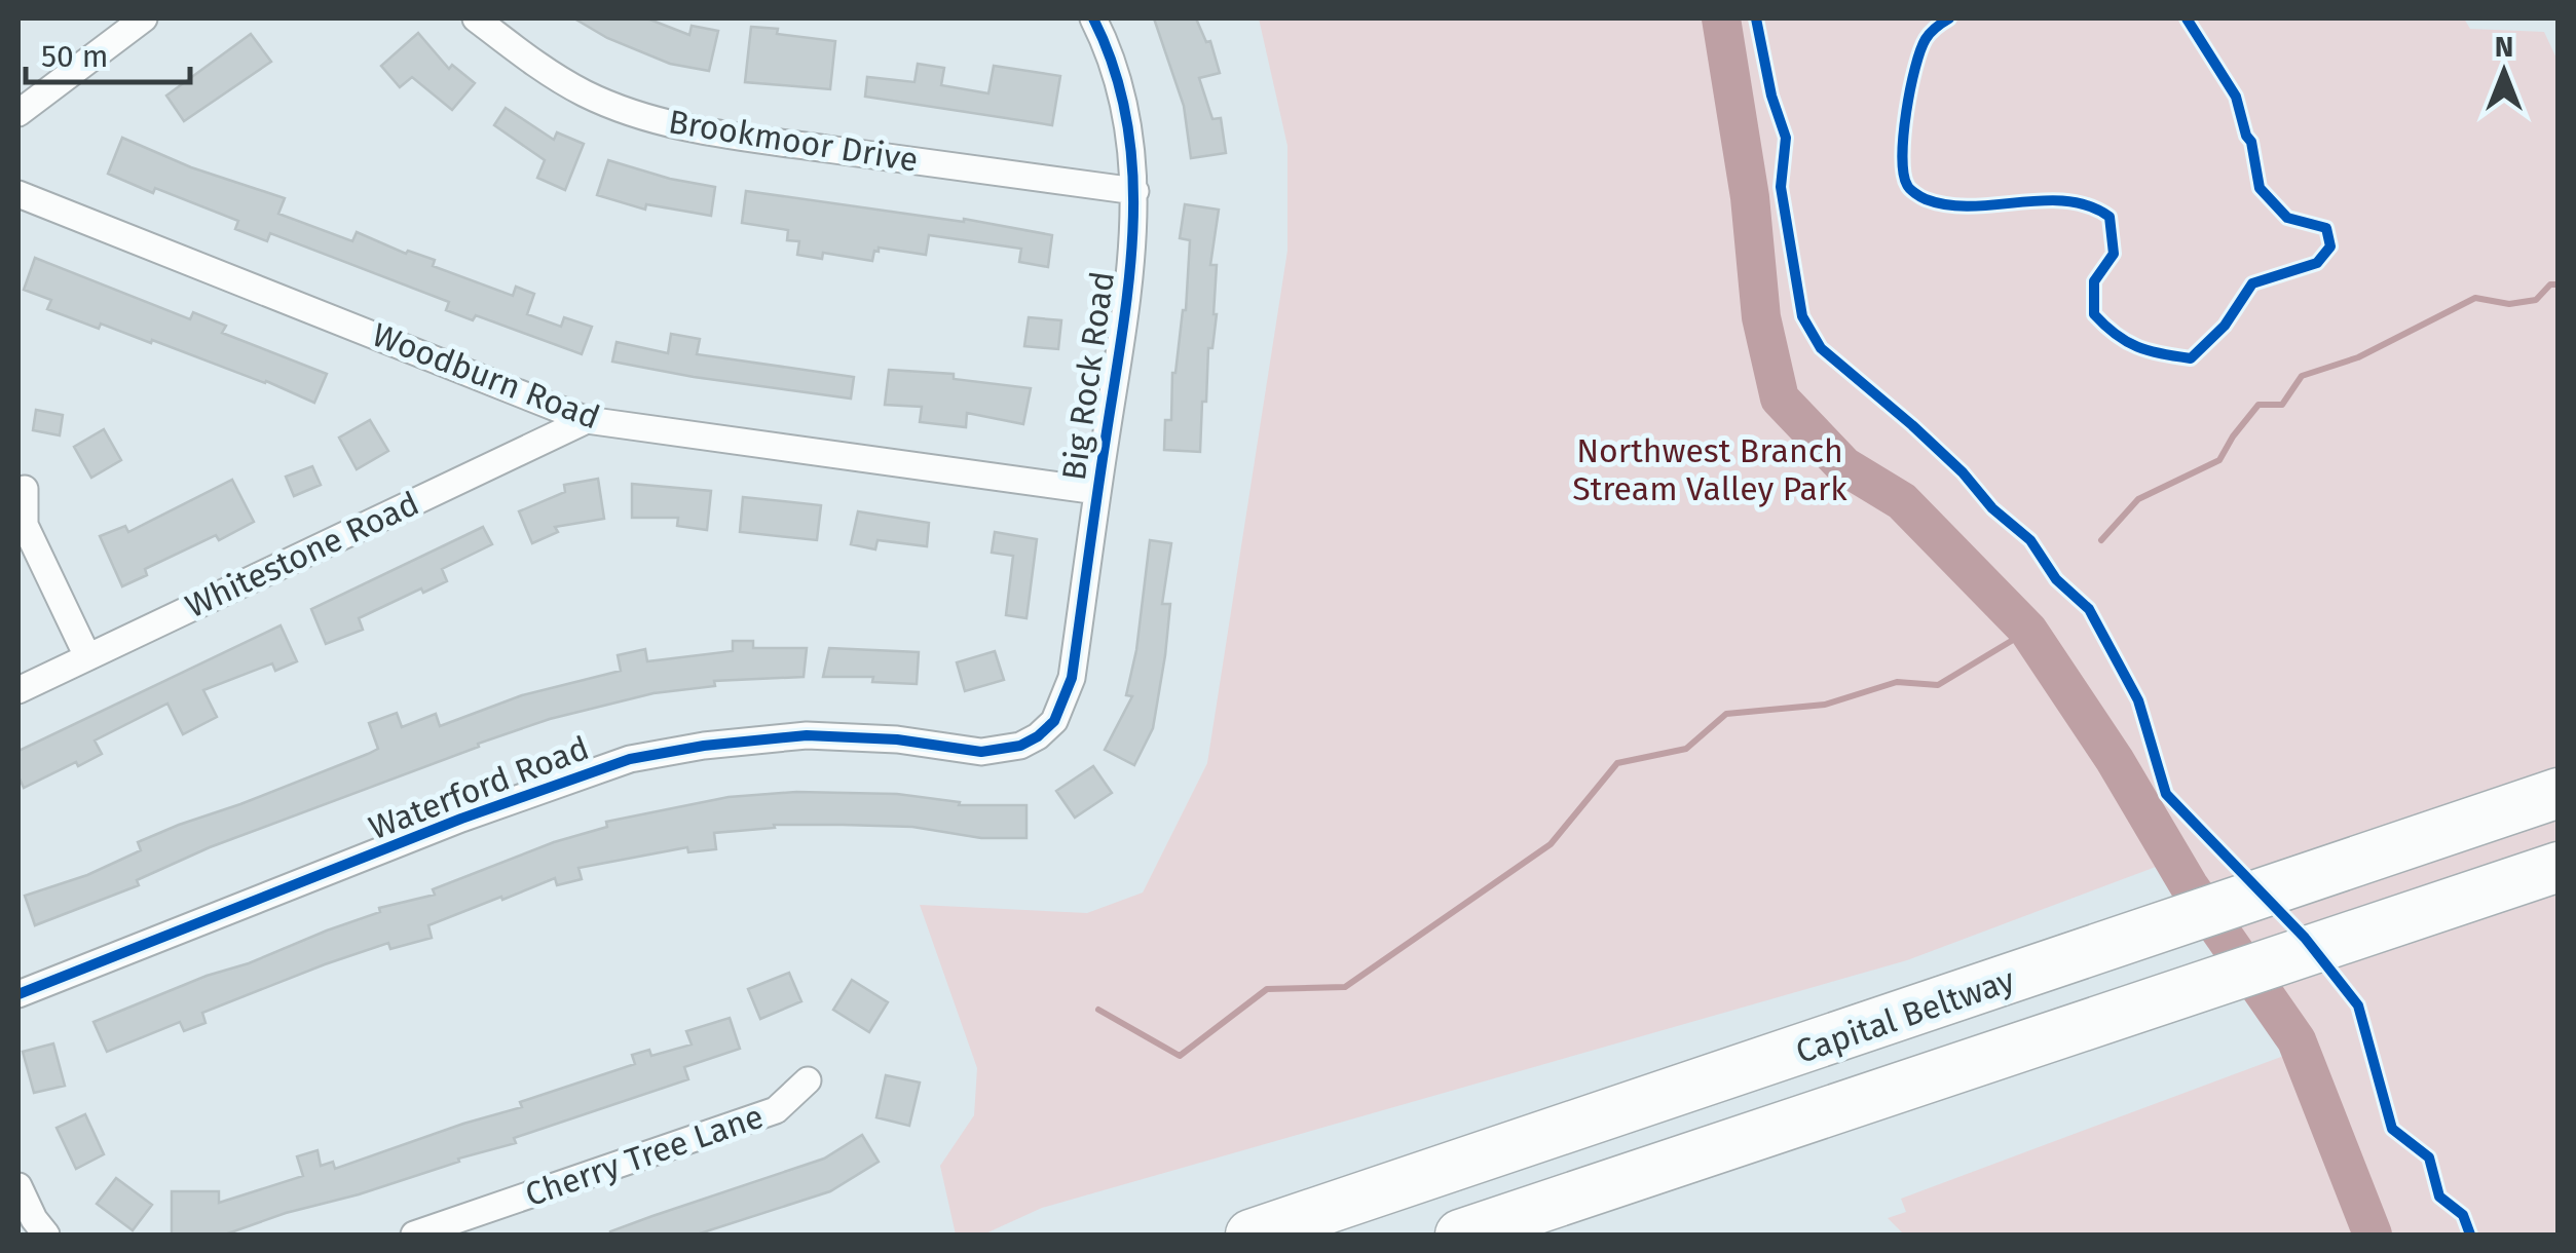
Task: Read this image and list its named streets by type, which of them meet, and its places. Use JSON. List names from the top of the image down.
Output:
{
  "streets": {
    "highway": ["Capital Beltway"],
    "street": [
      "Brookmoor Drive",
      "Woodburn Road",
      "Big Rock Road",
      "Whitestone Road",
      "Waterford Road",
      "Cherry Tree Lane"
    ]
  },
  "crossings": [
    ["Brookmoor Drive", "Big Rock Road"],
    ["Woodburn Road", "Big Rock Road"],
    ["Woodburn Road", "Whitestone Road"],
    ["Big Rock Road", "Waterford Road"]
  ],
  "parks": ["Northwest Branch Stream Valley Park"],
  "scale_bar": "50 m",
  "north": "top"
}
